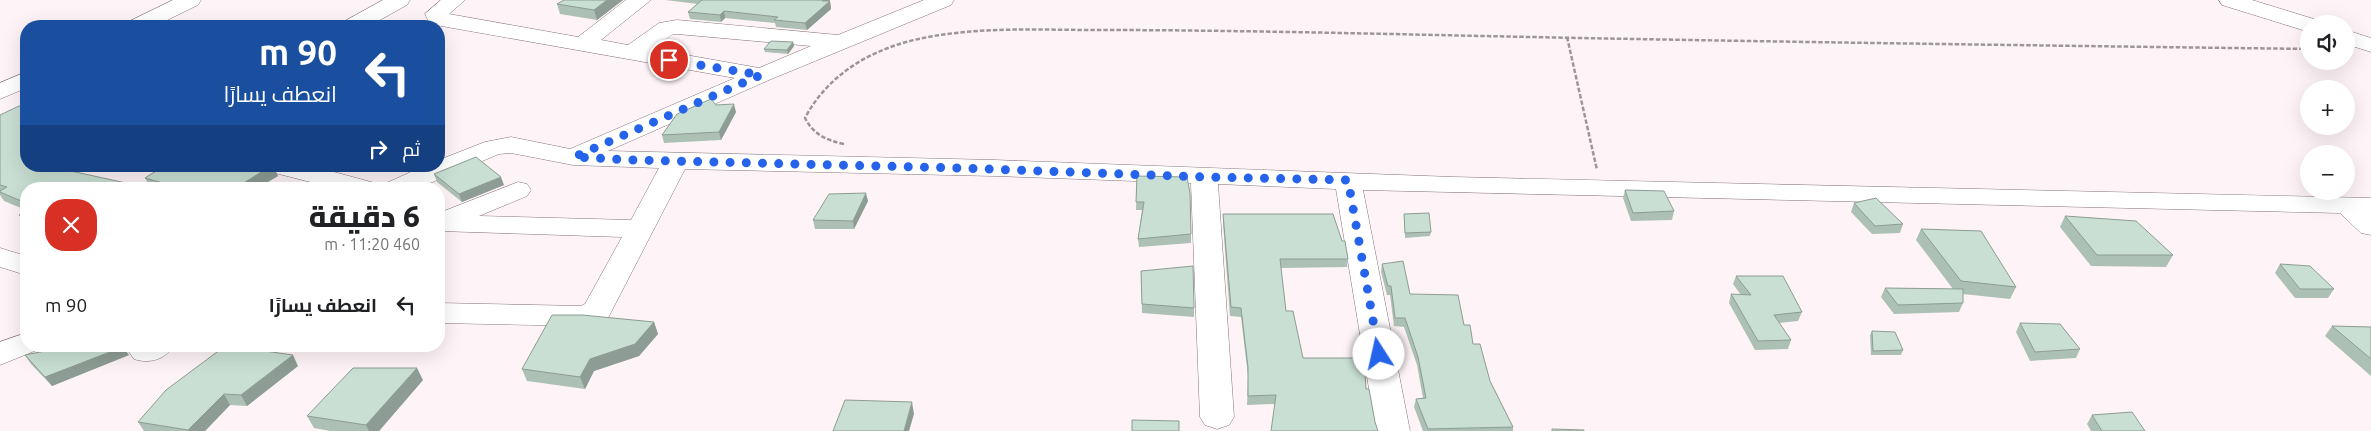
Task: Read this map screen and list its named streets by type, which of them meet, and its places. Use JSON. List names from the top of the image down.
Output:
{
  "page": {
    "map_buttons": ["+", "−"],
    "turn": ["90 m", "انعطف يسارًا"],
    "then": "ثم",
    "heading": ["6 دقيقة", "460 m · 11:20"],
    "list": [
      {
        "name": "انعطف يسارًا",
        "value": "90 m"
      }
    ]
  }
}
